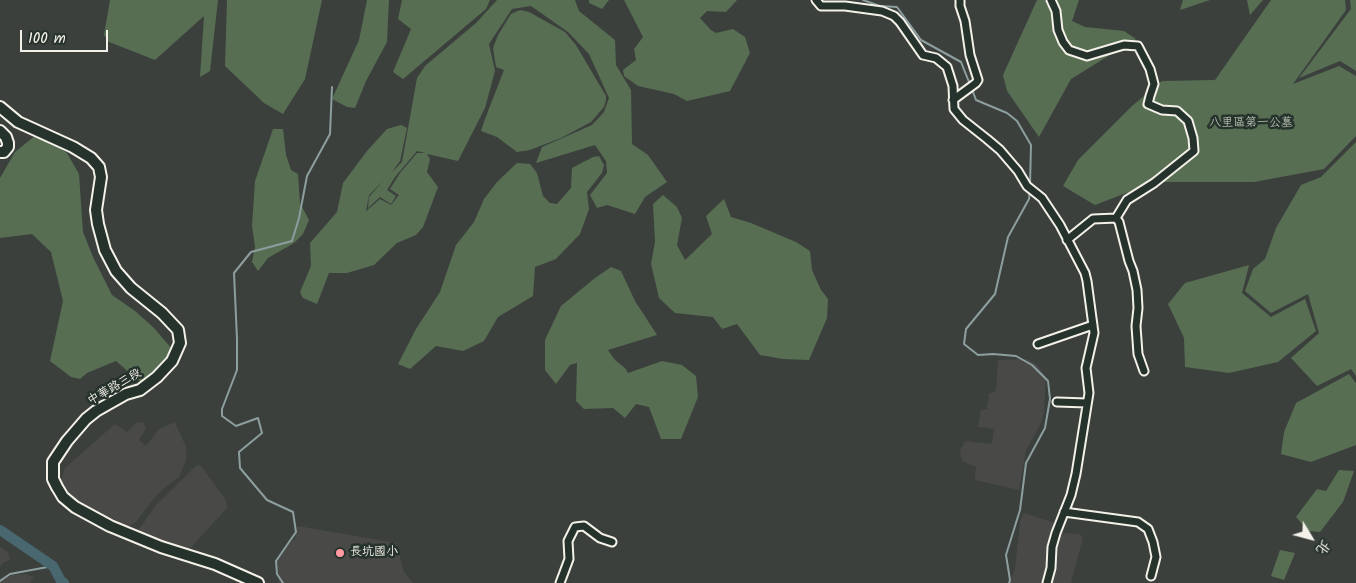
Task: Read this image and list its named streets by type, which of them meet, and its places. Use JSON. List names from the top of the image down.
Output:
{
  "streets": {
    "main road": ["中華路三段"]
  },
  "parks": ["八里區第一公墓"],
  "places": ["長坑國小"],
  "scale_bar": "100 m",
  "north": "bottom right"
}
